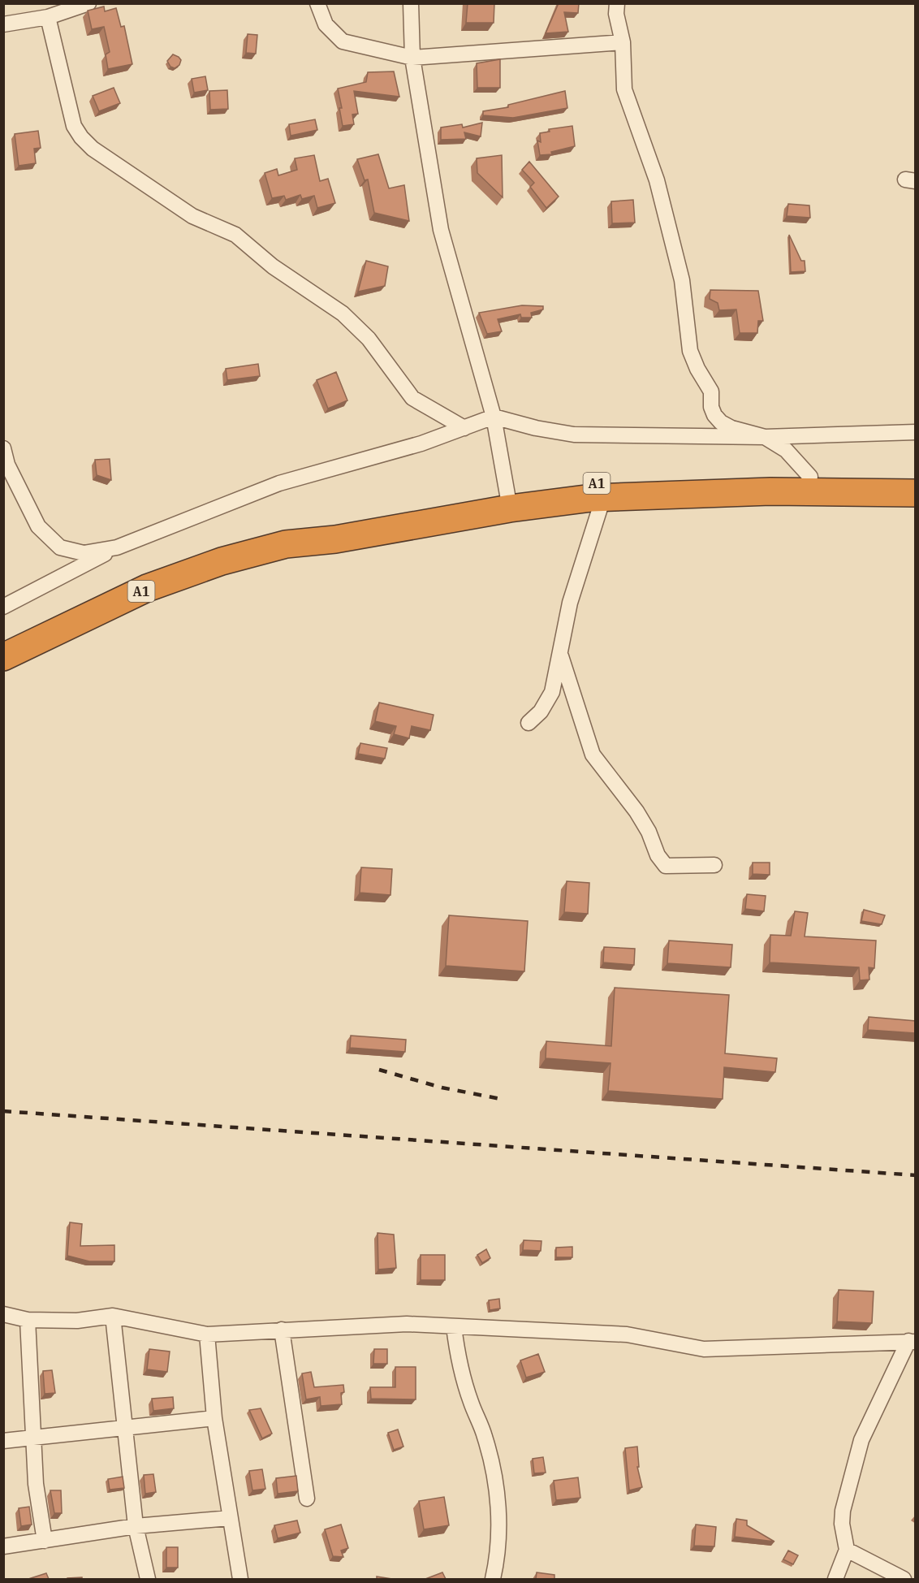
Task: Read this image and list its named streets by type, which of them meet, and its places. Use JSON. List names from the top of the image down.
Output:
{
  "streets": {
    "highway": ["A1"]
  }
}
